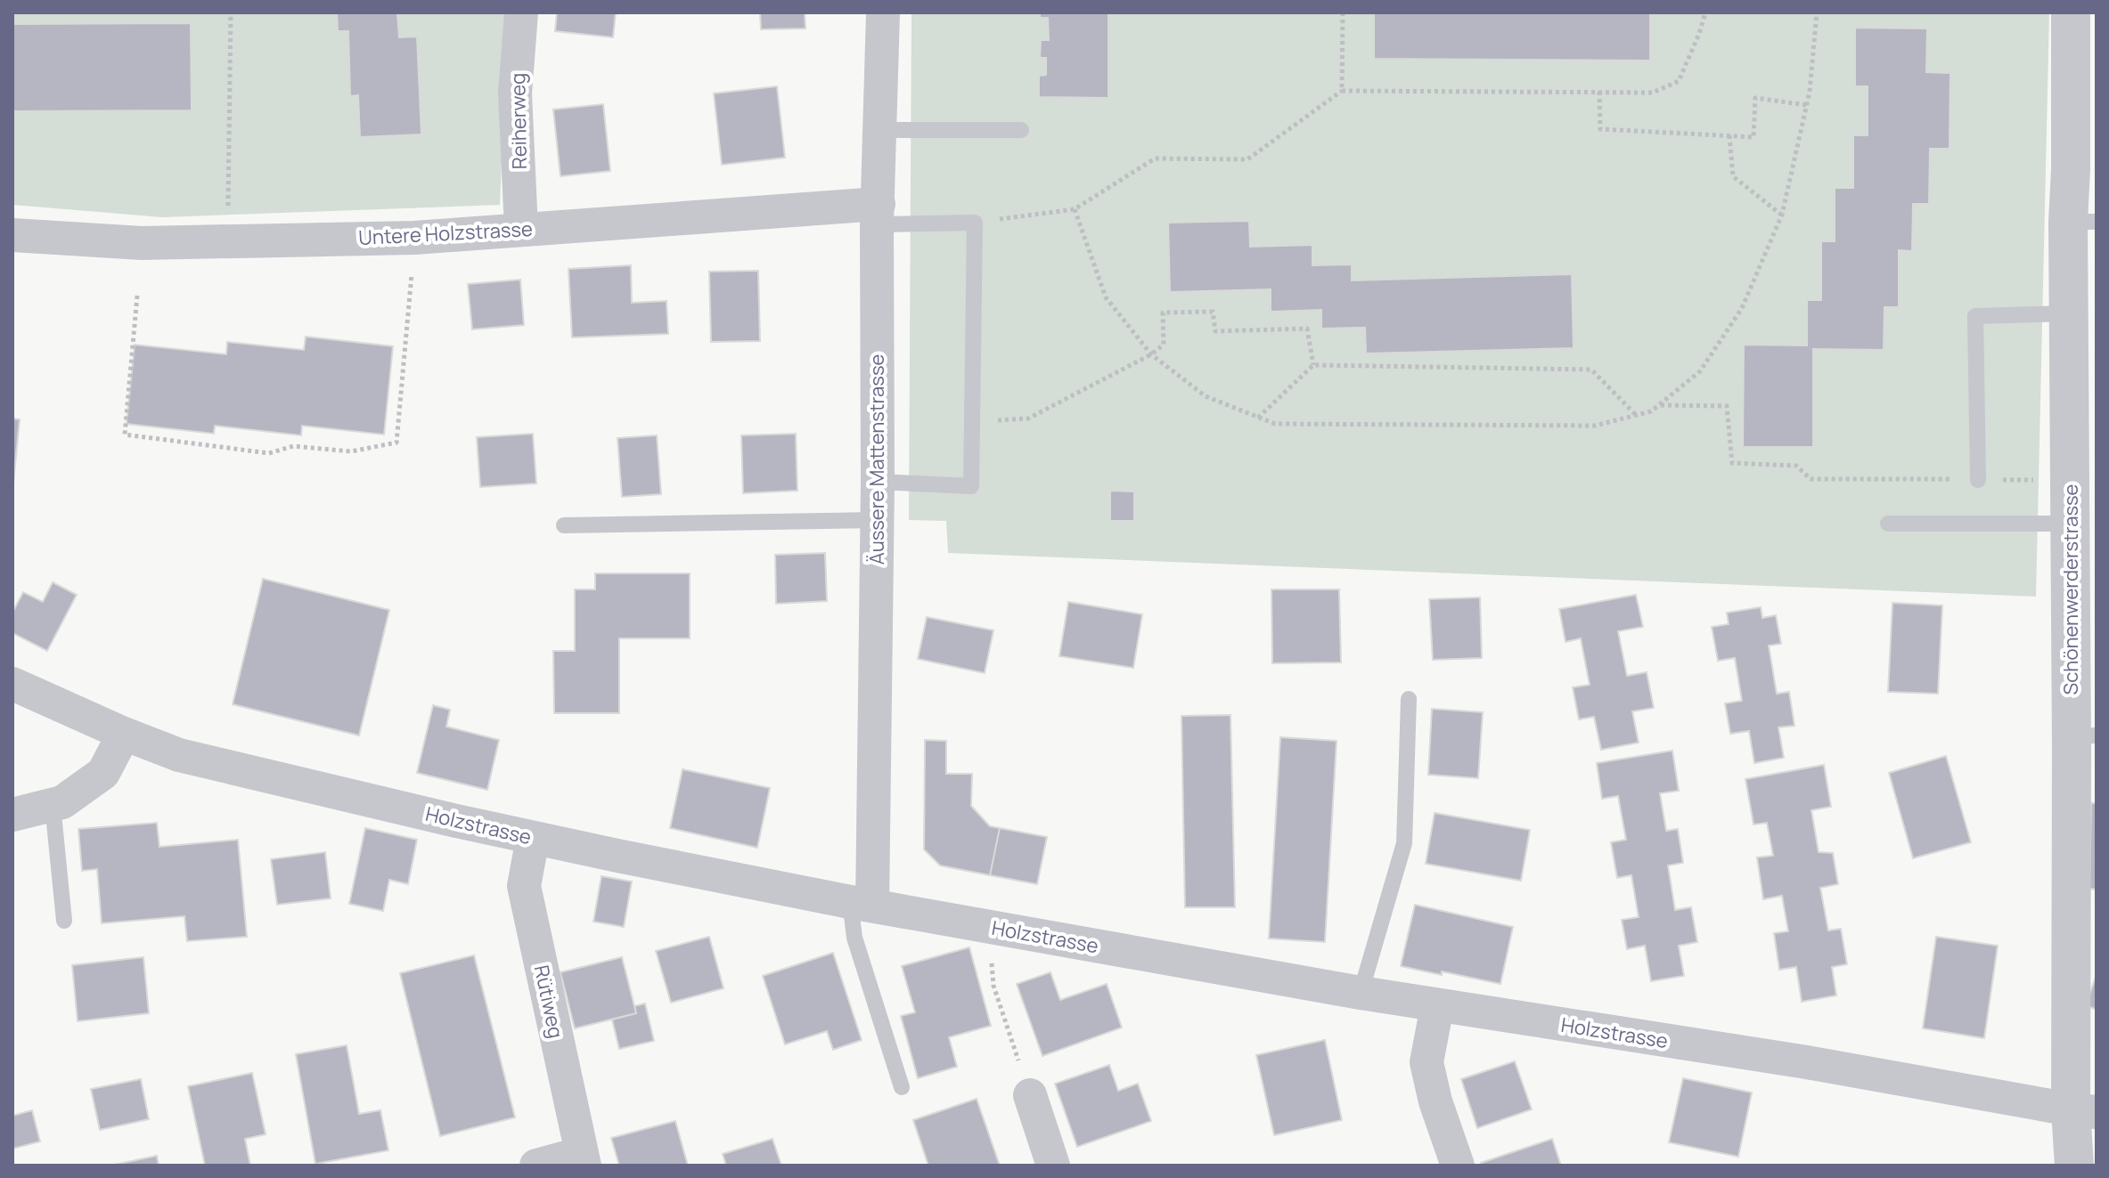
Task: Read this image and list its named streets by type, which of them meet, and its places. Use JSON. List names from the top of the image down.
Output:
{
  "streets": {
    "street": [
      "Reiherweg",
      "Untere Holzstrasse",
      "Äussere Mattenstrasse",
      "Schönenwerderstrasse",
      "Holzstrasse",
      "Rütiweg"
    ]
  },
  "crossings": [
    ["Reiherweg", "Untere Holzstrasse"],
    ["Untere Holzstrasse", "Äussere Mattenstrasse"],
    ["Äussere Mattenstrasse", "Holzstrasse"],
    ["Schönenwerderstrasse", "Holzstrasse"],
    ["Holzstrasse", "Rütiweg"]
  ]
}
